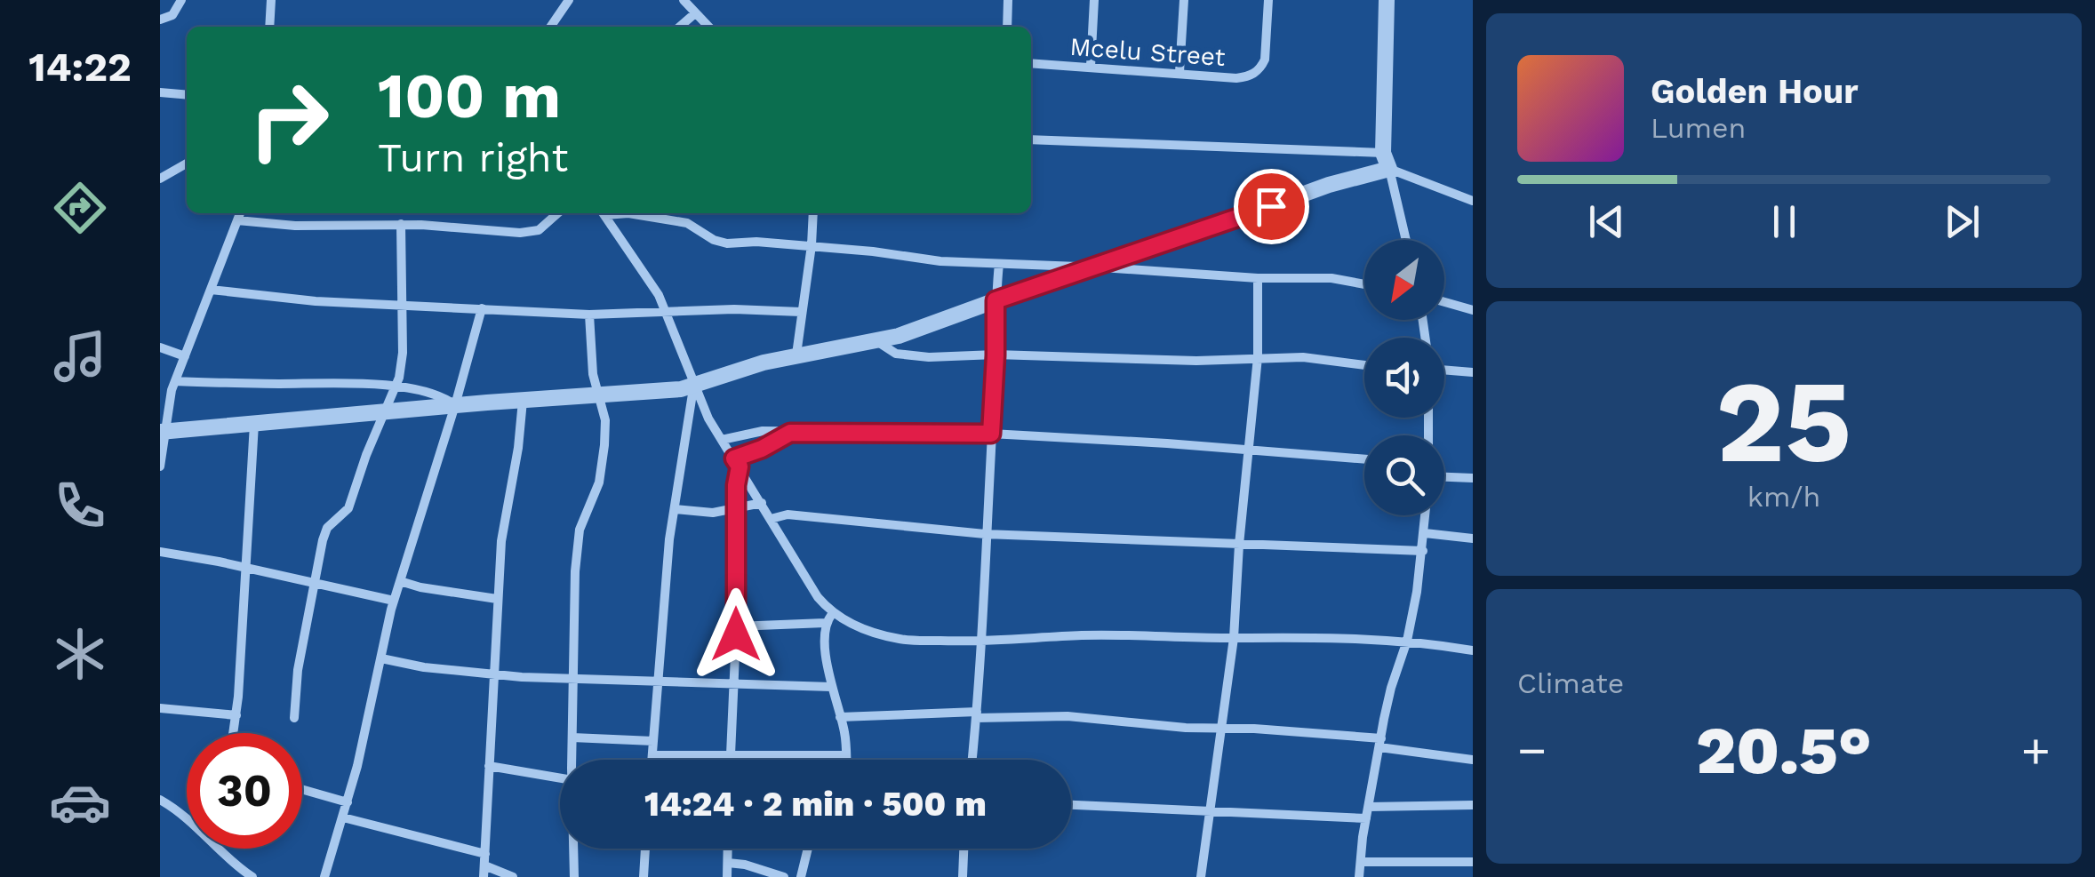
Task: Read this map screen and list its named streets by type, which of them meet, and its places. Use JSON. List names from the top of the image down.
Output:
{
  "streets": {
    "street": ["Mcelu Street"]
  },
  "north": "bottom left",
  "page": {
    "tabs": "14:22",
    "turn": ["100 m", "Turn right"],
    "song": ["Golden Hour", "Lumen"],
    "tile": [
      ["25", "km/h"],
      "Climate"
    ],
    "heat": ["−", "20.5°", "+"],
    "limit": "30",
    "trip": "14:24 · 2 min · 500 m"
  }
}
